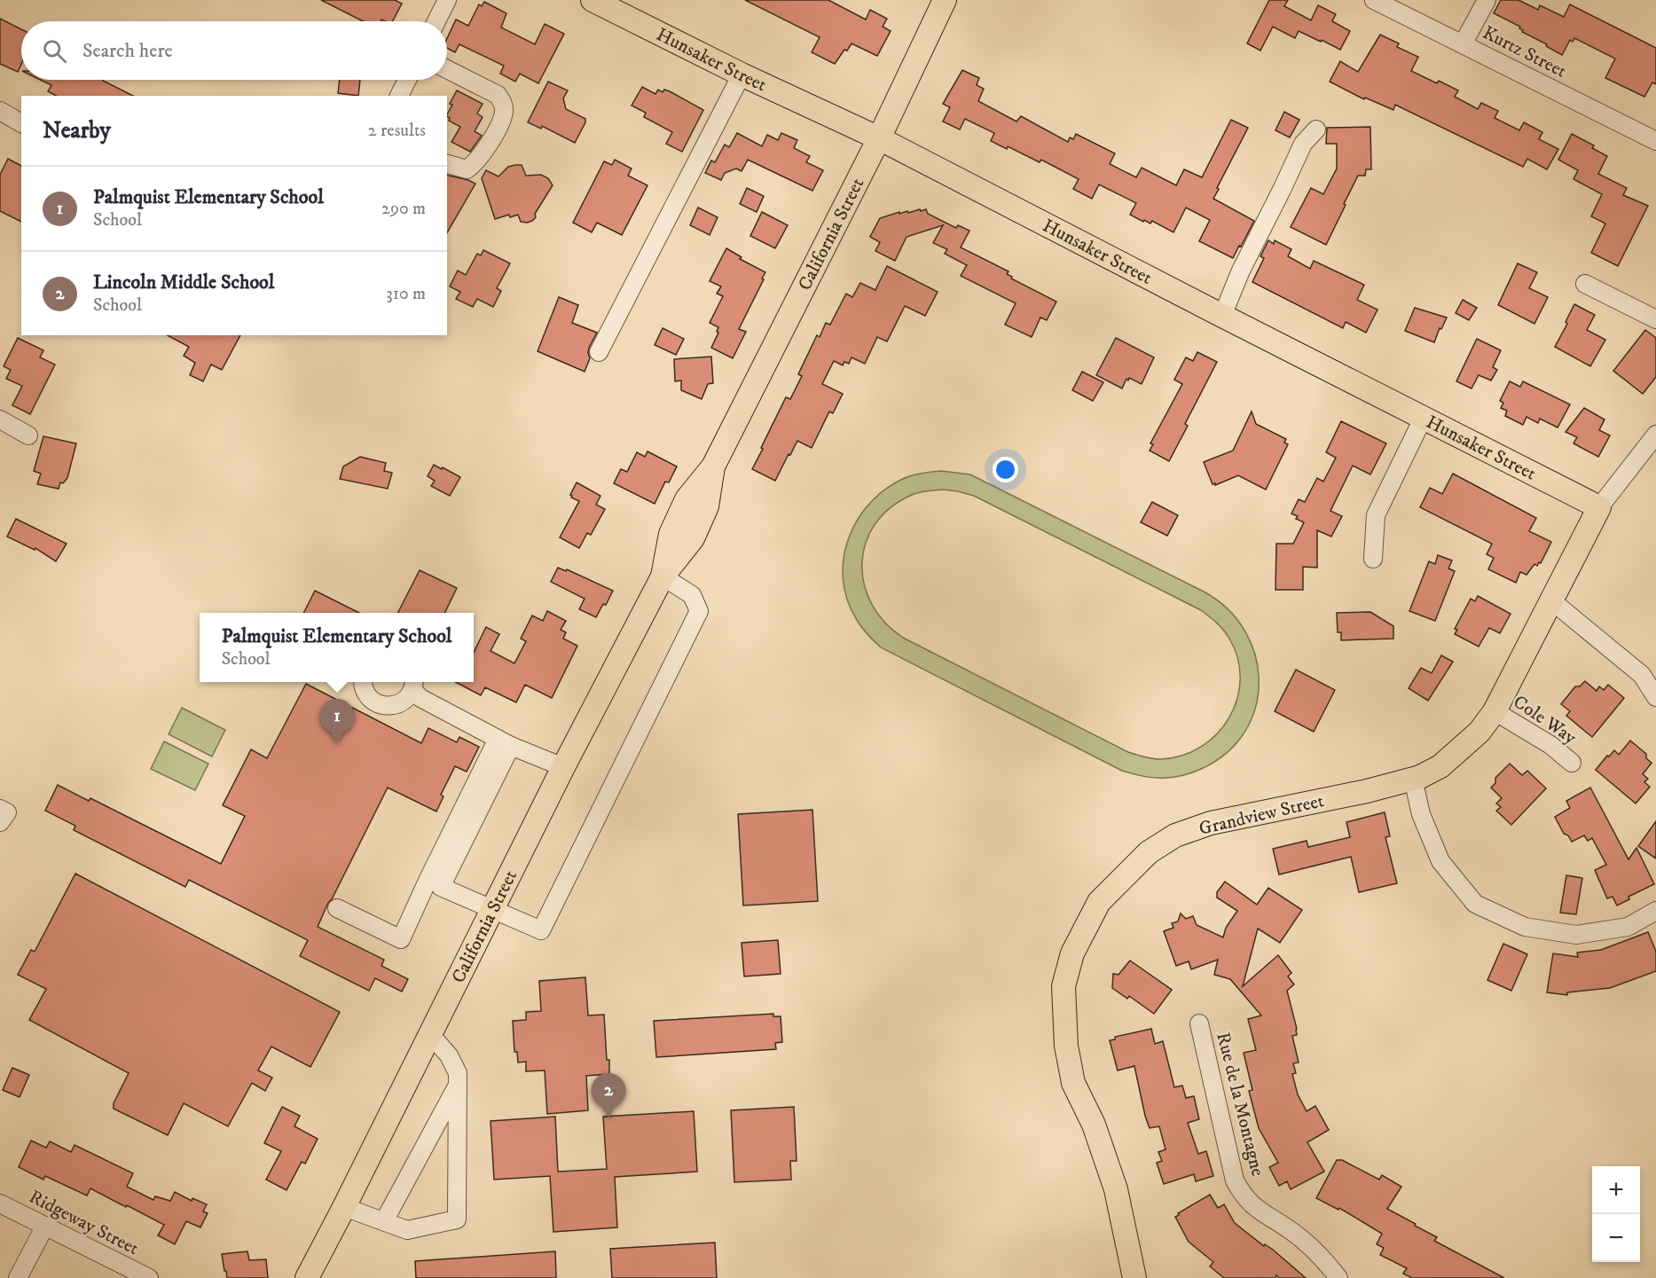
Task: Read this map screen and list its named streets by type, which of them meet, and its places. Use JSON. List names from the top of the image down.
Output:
{
  "streets": {
    "main road": ["Hunsaker Street", "California Street", "Grandview Street"],
    "street": [
      "Kurtz Street",
      "Cole Way",
      "Rue de la Montagne",
      "Ridgeway Street"
    ]
  },
  "crossings": [
    ["Hunsaker Street", "California Street"],
    ["Hunsaker Street", "Grandview Street"],
    ["Cole Way", "Grandview Street"]
  ],
  "page": {
    "search": "Search here",
    "heading": ["Nearby", "2 results"],
    "list": [
      {
        "mark": "1",
        "name": "Palmquist Elementary School",
        "note": "School",
        "value": "290 m"
      },
      {
        "mark": "2",
        "name": "Lincoln Middle School",
        "note": "School",
        "value": "310 m"
      }
    ],
    "popup": ["Palmquist Elementary School", "School"],
    "pins": ["1", "2"],
    "map_buttons": ["+", "−"]
  }
}
